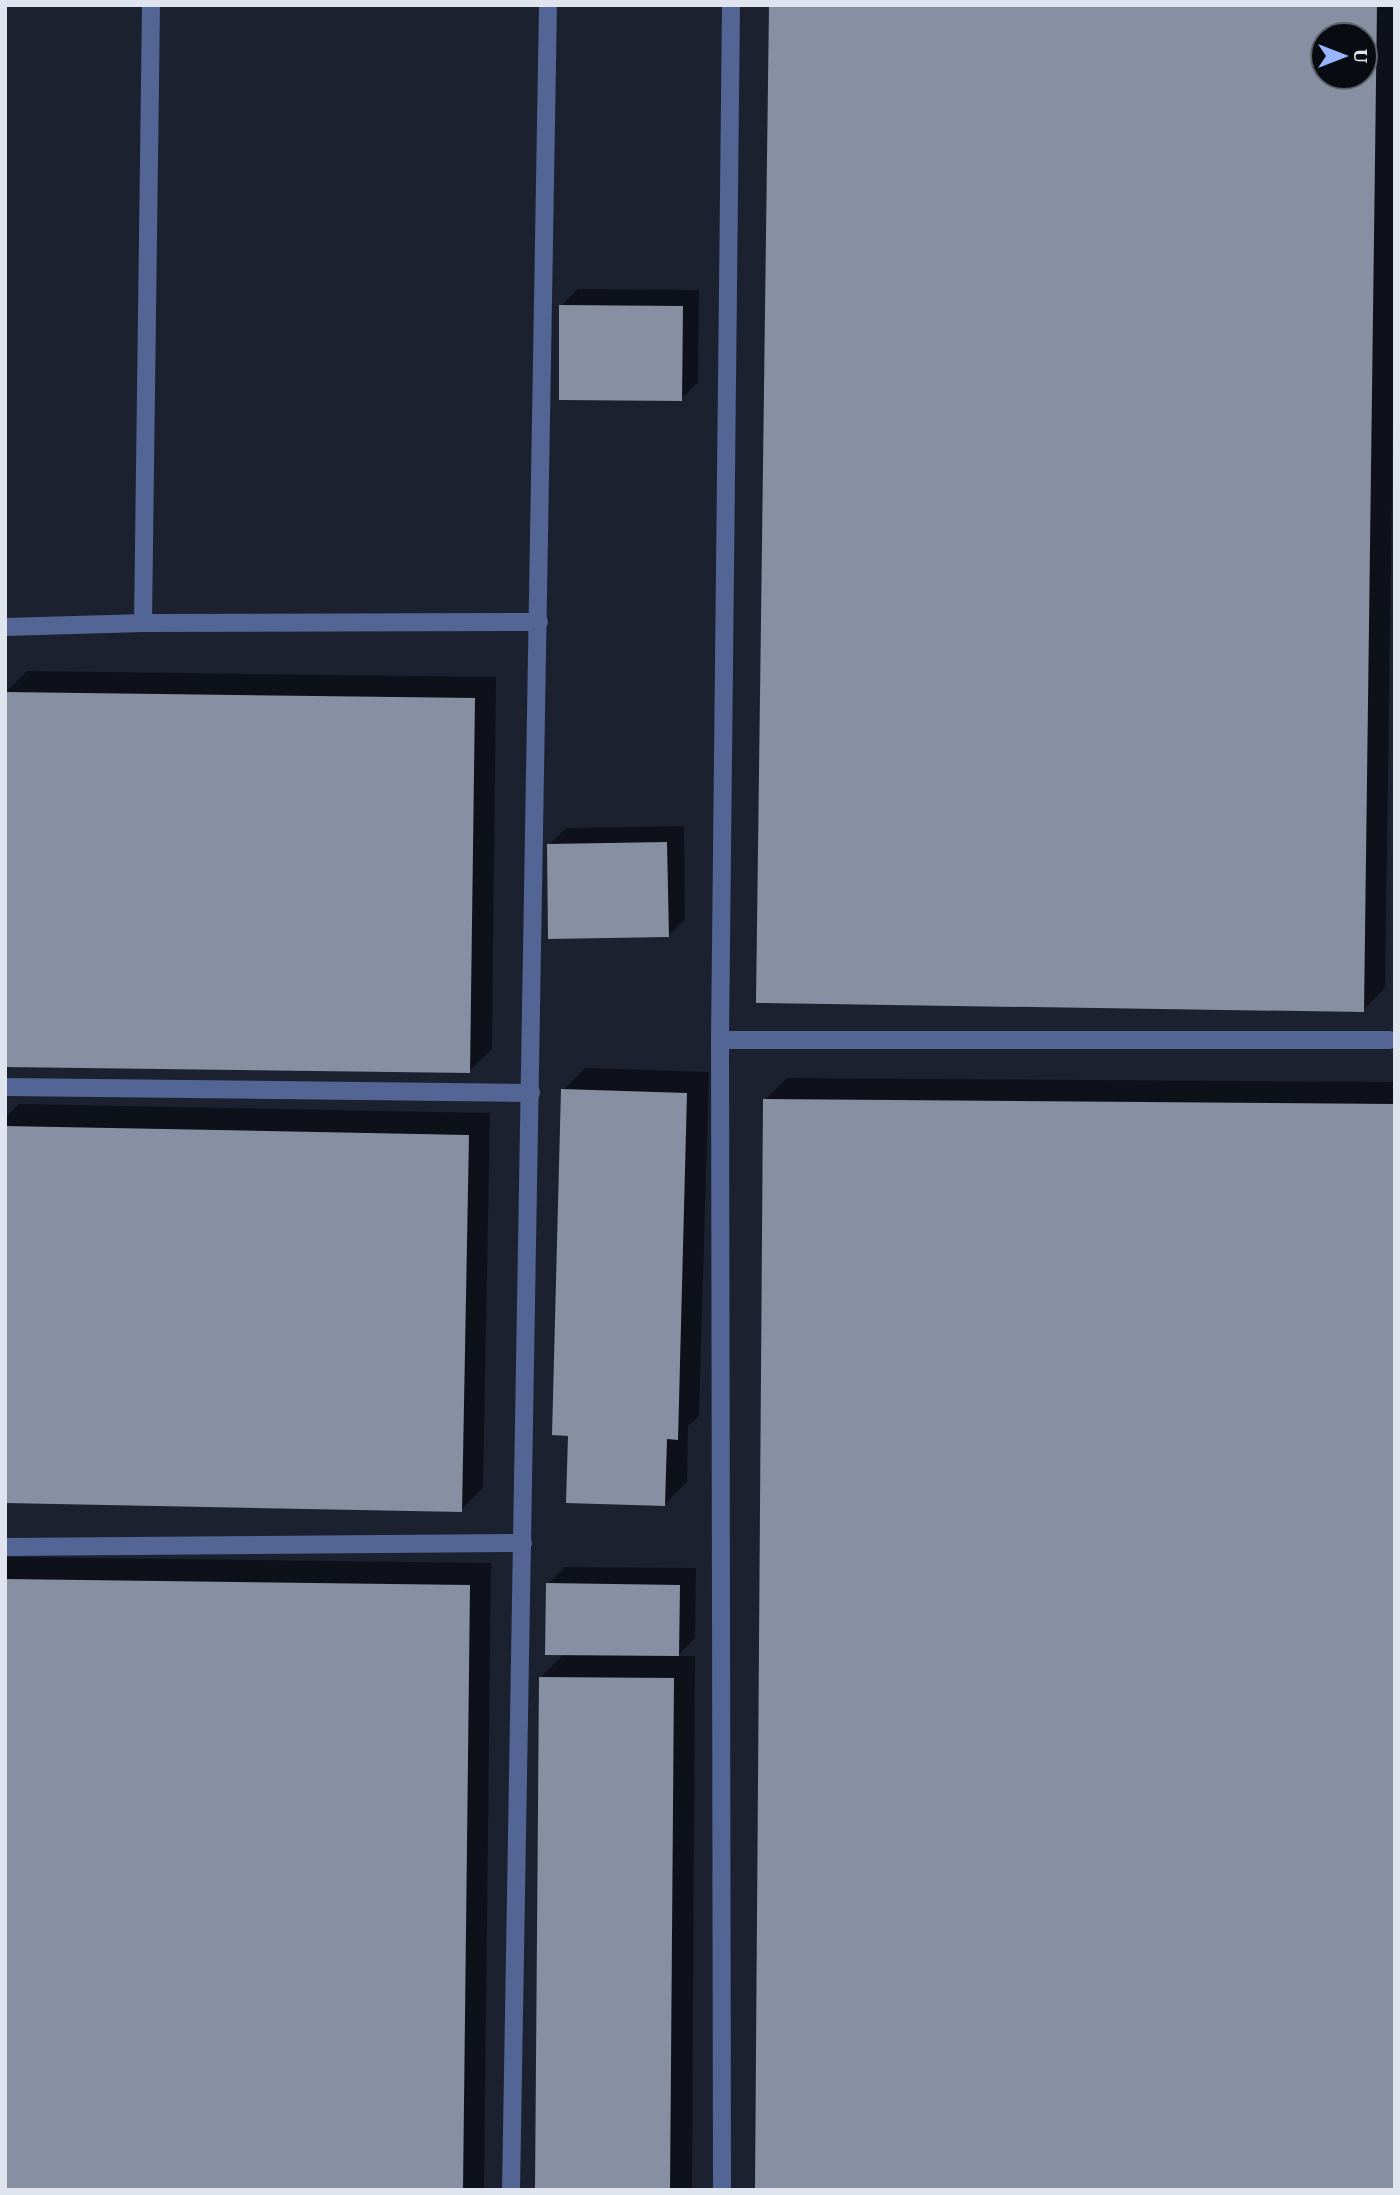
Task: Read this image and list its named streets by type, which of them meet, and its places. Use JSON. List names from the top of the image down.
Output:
{
  "north": "right"
}
